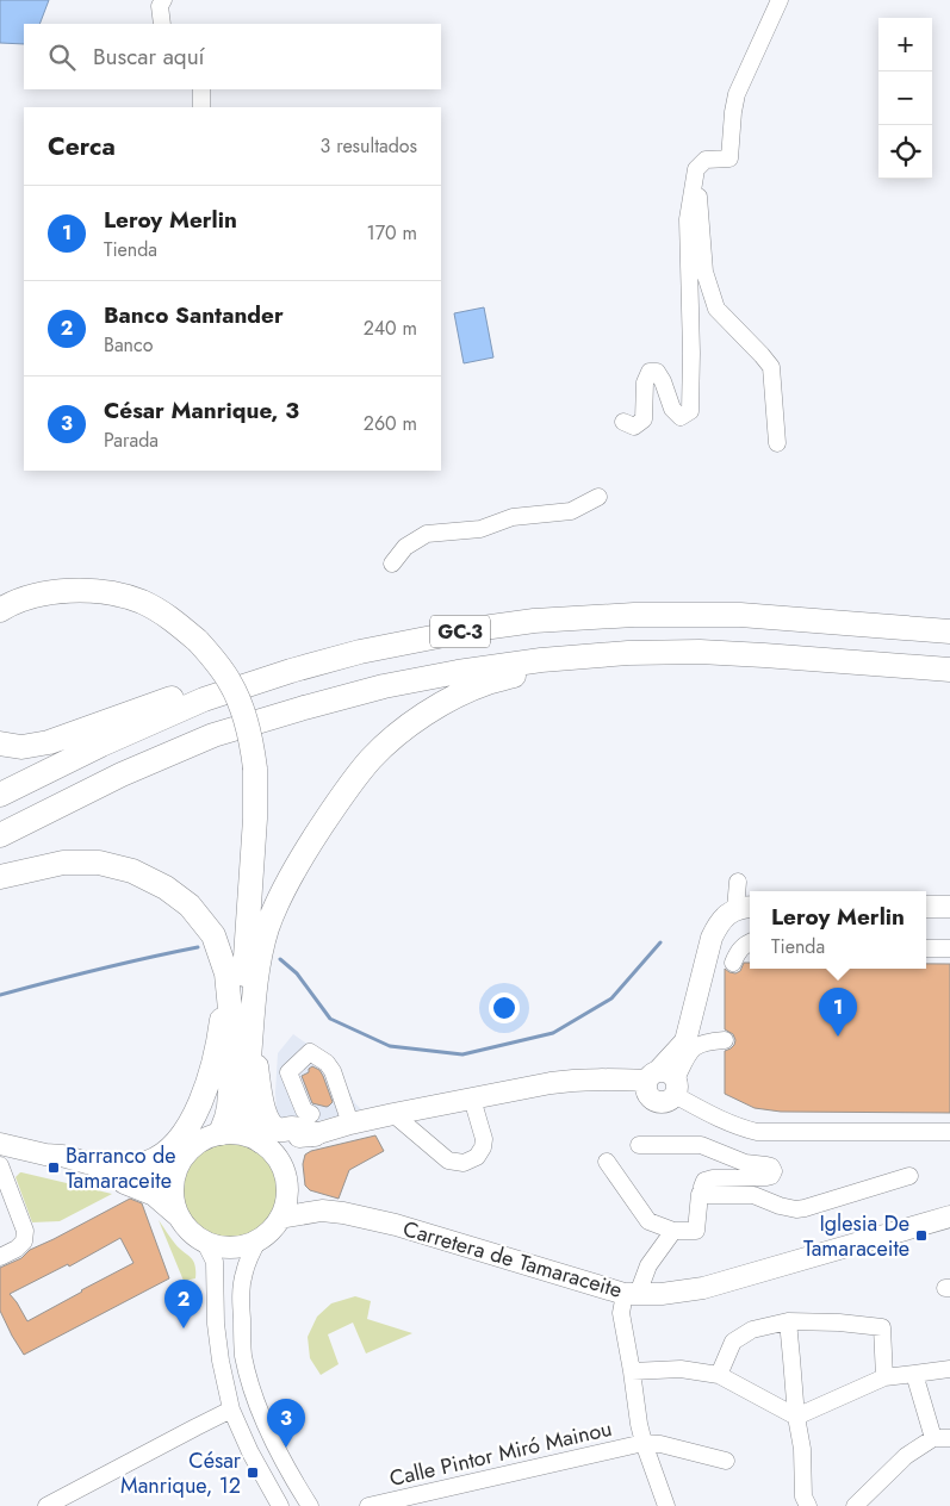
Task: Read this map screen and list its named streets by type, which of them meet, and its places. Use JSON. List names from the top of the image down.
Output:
{
  "streets": {
    "highway": ["GC-3"],
    "main road": ["Carretera de Tamaraceite"],
    "street": ["Calle Pintor Miró Mainou"]
  },
  "places": {
    "transit": ["Barranco de Tamaraceite", "Iglesia De Tamaraceite", "César Manrique, 12"]
  },
  "page": {
    "map_buttons": ["+", "−"],
    "search": "Buscar aquí",
    "heading": ["Cerca", "3 resultados"],
    "list": [
      {
        "mark": "1",
        "name": "Leroy Merlin",
        "note": "Tienda",
        "value": "170 m"
      },
      {
        "mark": "2",
        "name": "Banco Santander",
        "note": "Banco",
        "value": "240 m"
      },
      {
        "mark": "3",
        "name": "César Manrique, 3",
        "note": "Parada",
        "value": "260 m"
      }
    ],
    "popup": ["Leroy Merlin", "Tienda"],
    "pins": ["1", "2", "3"]
  }
}
